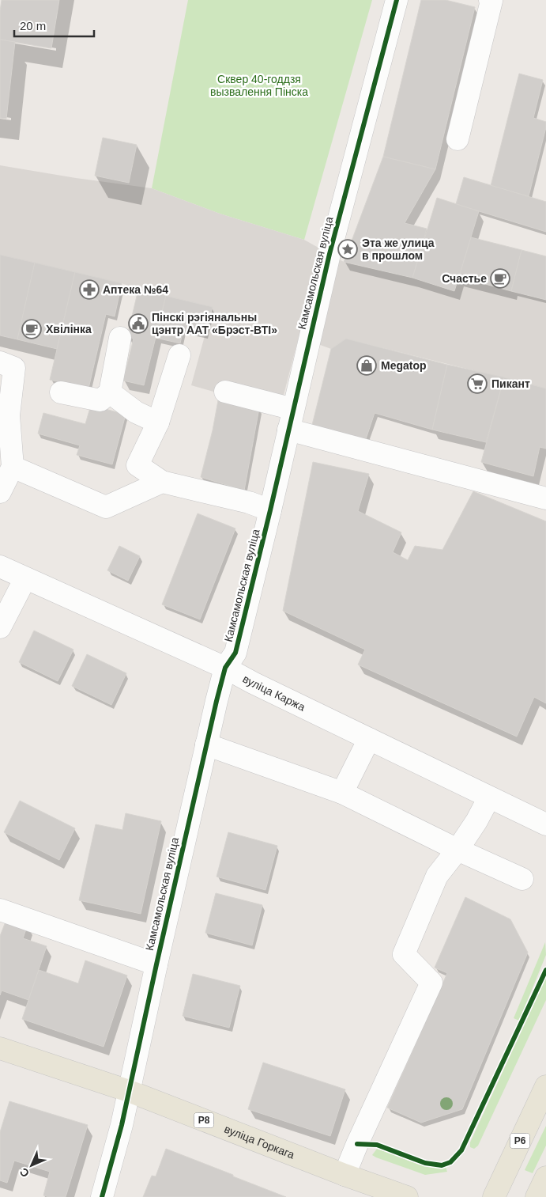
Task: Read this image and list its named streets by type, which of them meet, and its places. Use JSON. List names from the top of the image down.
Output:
{
  "streets": {
    "main road": ["Р8", "Р6", "вуліца Горкага"],
    "street": ["Камсамольская вуліца", "вуліца Каржа"]
  },
  "crossings": [
    ["Камсамольская вуліца", "вуліца Каржа"],
    ["Камсамольская вуліца", "вуліца Горкага"]
  ],
  "parks": ["Сквер 40-годдзя вызвалення Пінска"],
  "places": {
    "place": ["Эта же улица в прошлом"],
    "cafe": ["Счастье", "Хвілінка"],
    "pharmacy": ["Аптека №64"],
    "public building": ["Пінскі рэгіянальны цэнтр ААТ «Брэст-ВТІ»"],
    "shop": ["Megatop"],
    "supermarket": ["Пикант"]
  },
  "scale_bar": "20 m",
  "north": "bottom left"
}
